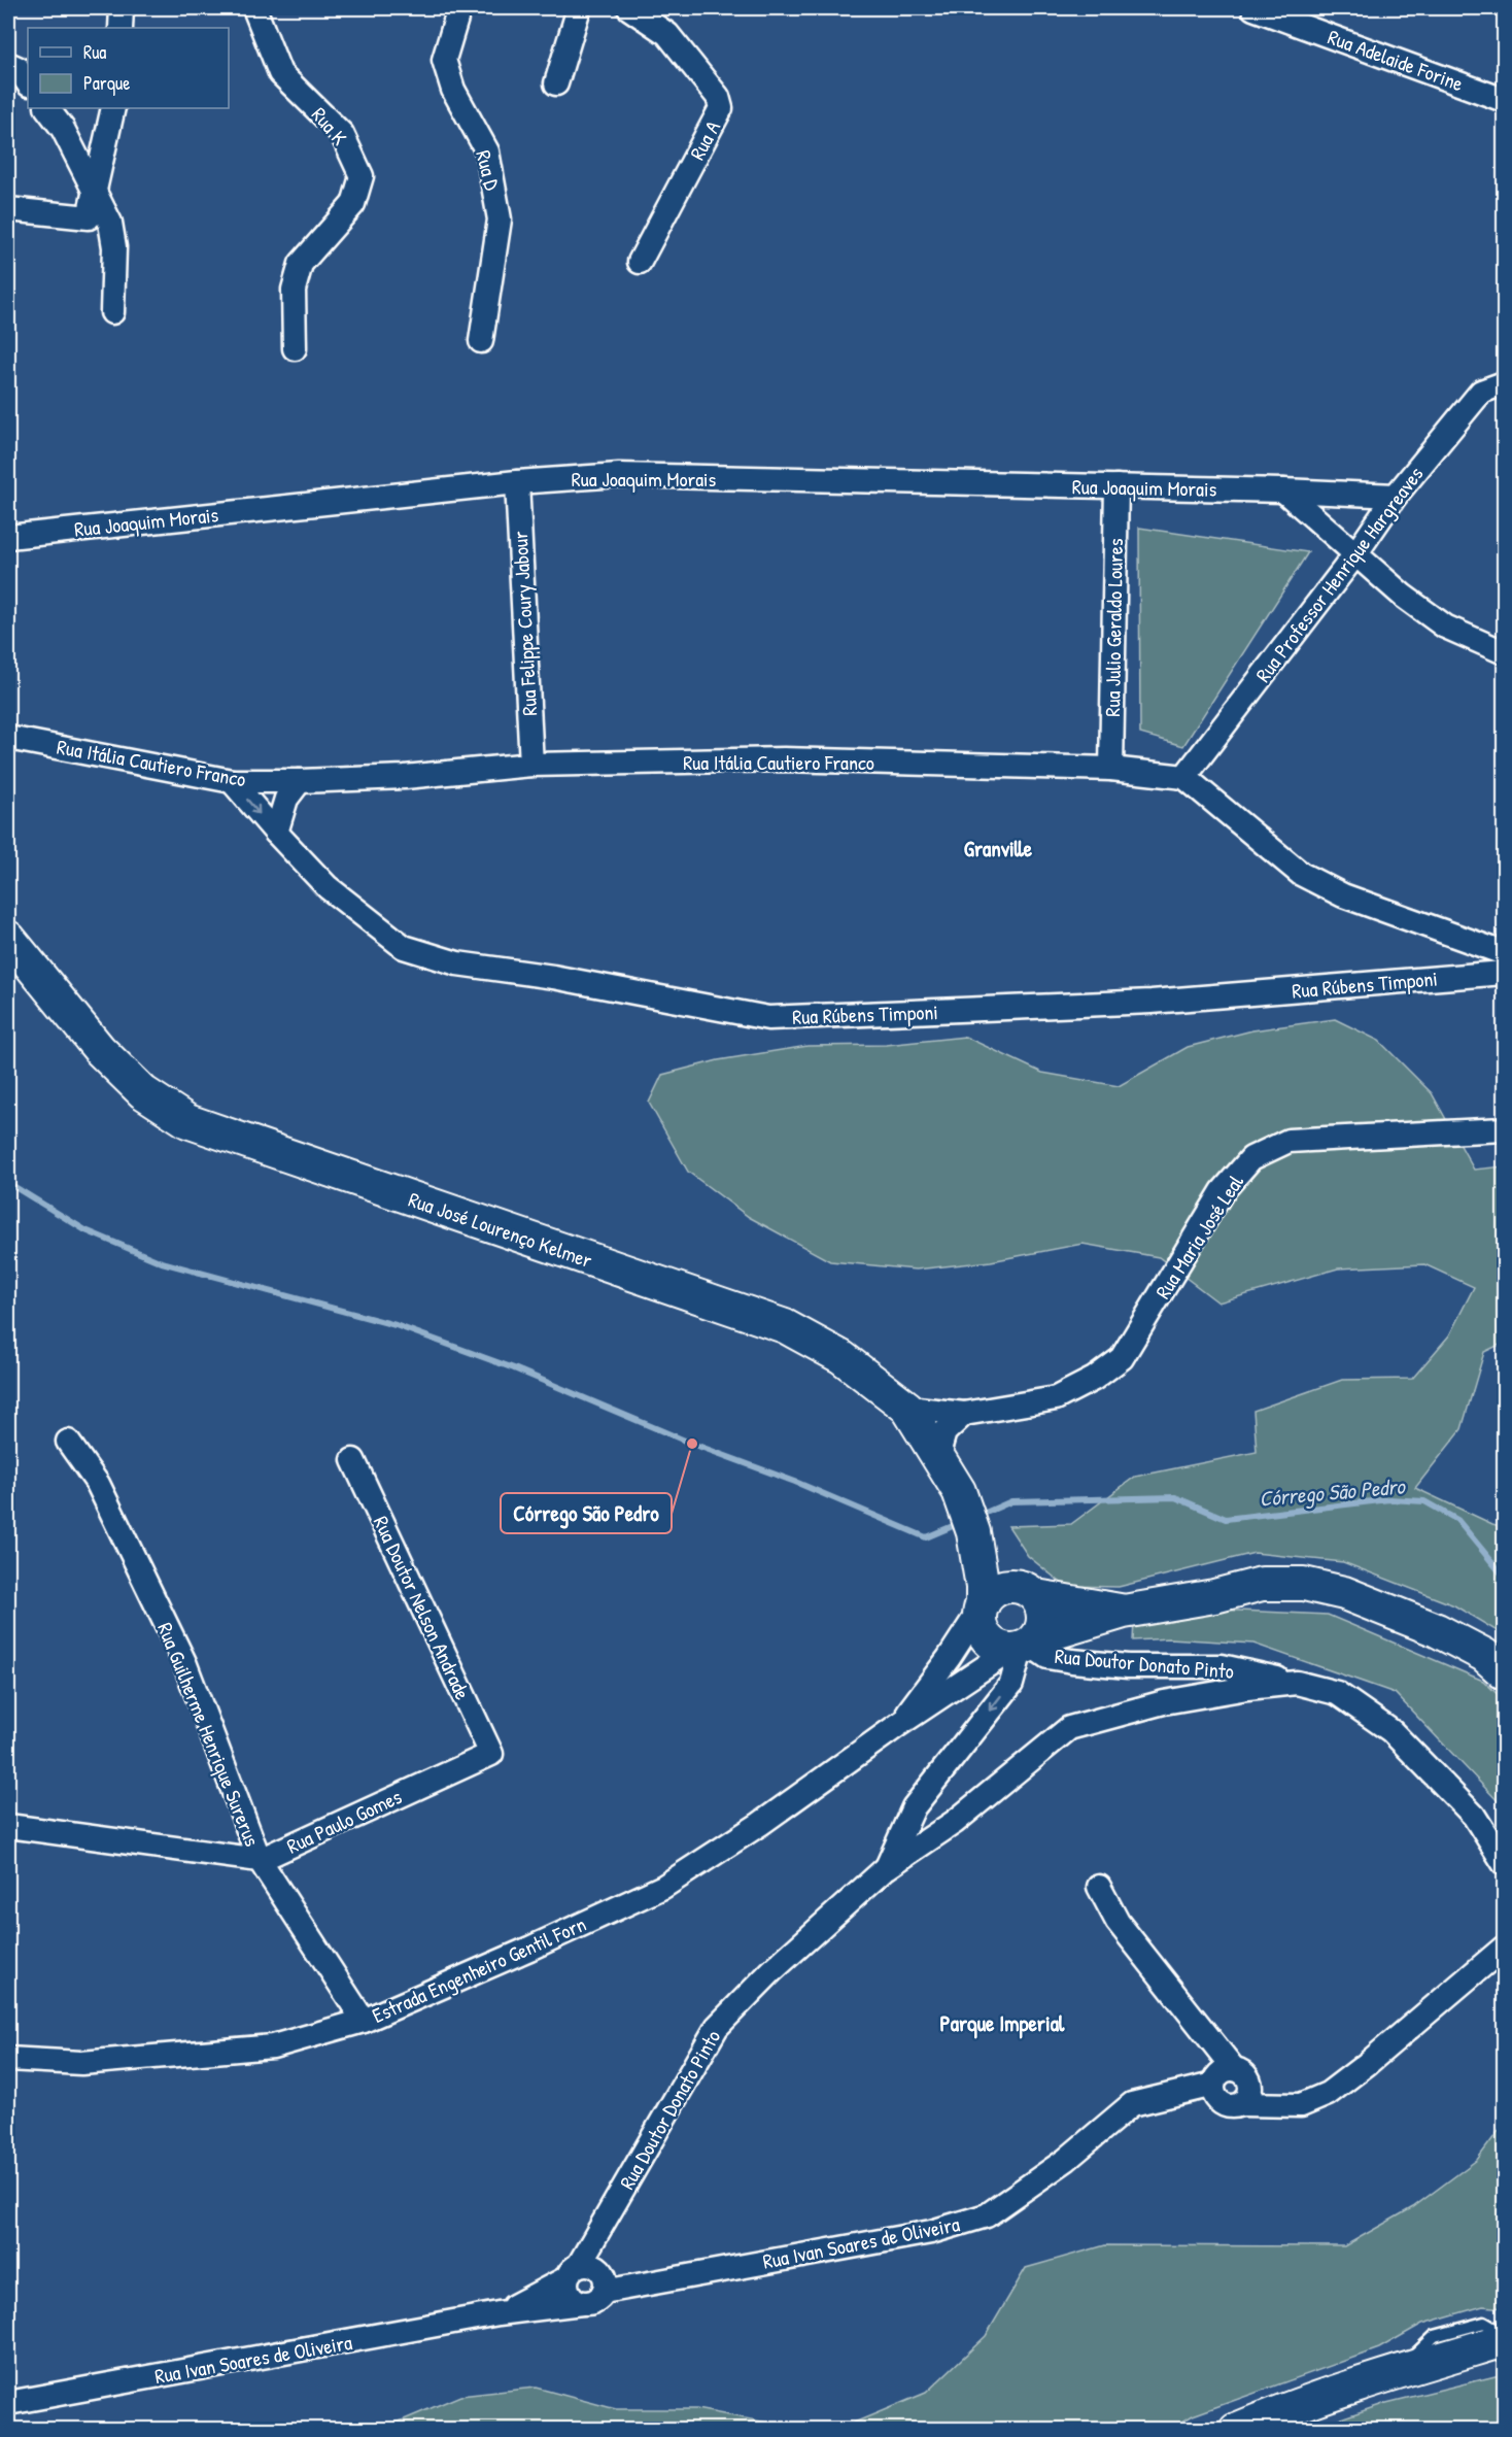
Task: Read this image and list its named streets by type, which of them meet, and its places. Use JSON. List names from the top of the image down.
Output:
{
  "streets": {
    "main road": ["Rua José Lourenço Kelmer", "Estrada Engenheiro Gentil Forn"],
    "street": [
      "Rua Adelaide Forine",
      "Rua K",
      "Rua A",
      "Rua D",
      "Rua Joaquim Morais",
      "Rua Professor Henrique Hargreaves",
      "Rua Felippe Coury Jabour",
      "Rua Julio Geraldo Loures",
      "Rua Itália Cautiero Franco",
      "Rua Rúbens Timponi",
      "Rua Maria José Leal",
      "Rua Doutor Nelson Andrade",
      "Rua Doutor Donato Pinto",
      "Rua Guilherme Henrique Surerus",
      "Rua Paulo Gomes",
      "Rua Ivan Soares de Oliveira"
    ]
  },
  "crossings": [
    ["Rua Joaquim Morais", "Rua Professor Henrique Hargreaves"],
    ["Rua Joaquim Morais", "Rua Felippe Coury Jabour"],
    ["Rua Joaquim Morais", "Rua Julio Geraldo Loures"],
    ["Rua Professor Henrique Hargreaves", "Rua Itália Cautiero Franco"],
    ["Rua Felippe Coury Jabour", "Rua Itália Cautiero Franco"],
    ["Rua Julio Geraldo Loures", "Rua Itália Cautiero Franco"],
    ["Rua Itália Cautiero Franco", "Rua Rúbens Timponi"],
    ["Rua José Lourenço Kelmer", "Rua Maria José Leal"],
    ["Rua José Lourenço Kelmer", "Rua Doutor Donato Pinto"],
    ["Rua José Lourenço Kelmer", "Estrada Engenheiro Gentil Forn"],
    ["Rua Doutor Nelson Andrade", "Rua Paulo Gomes"],
    ["Rua Doutor Donato Pinto", "Estrada Engenheiro Gentil Forn"],
    ["Rua Doutor Donato Pinto", "Rua Ivan Soares de Oliveira"],
    ["Rua Guilherme Henrique Surerus", "Rua Paulo Gomes"],
    ["Rua Guilherme Henrique Surerus", "Estrada Engenheiro Gentil Forn"]
  ],
  "districts": ["Granville", "Parque Imperial"],
  "water": ["Córrego São Pedro"],
  "places": ["Córrego São Pedro"],
  "legend": ["Rua", "Parque"]
}
